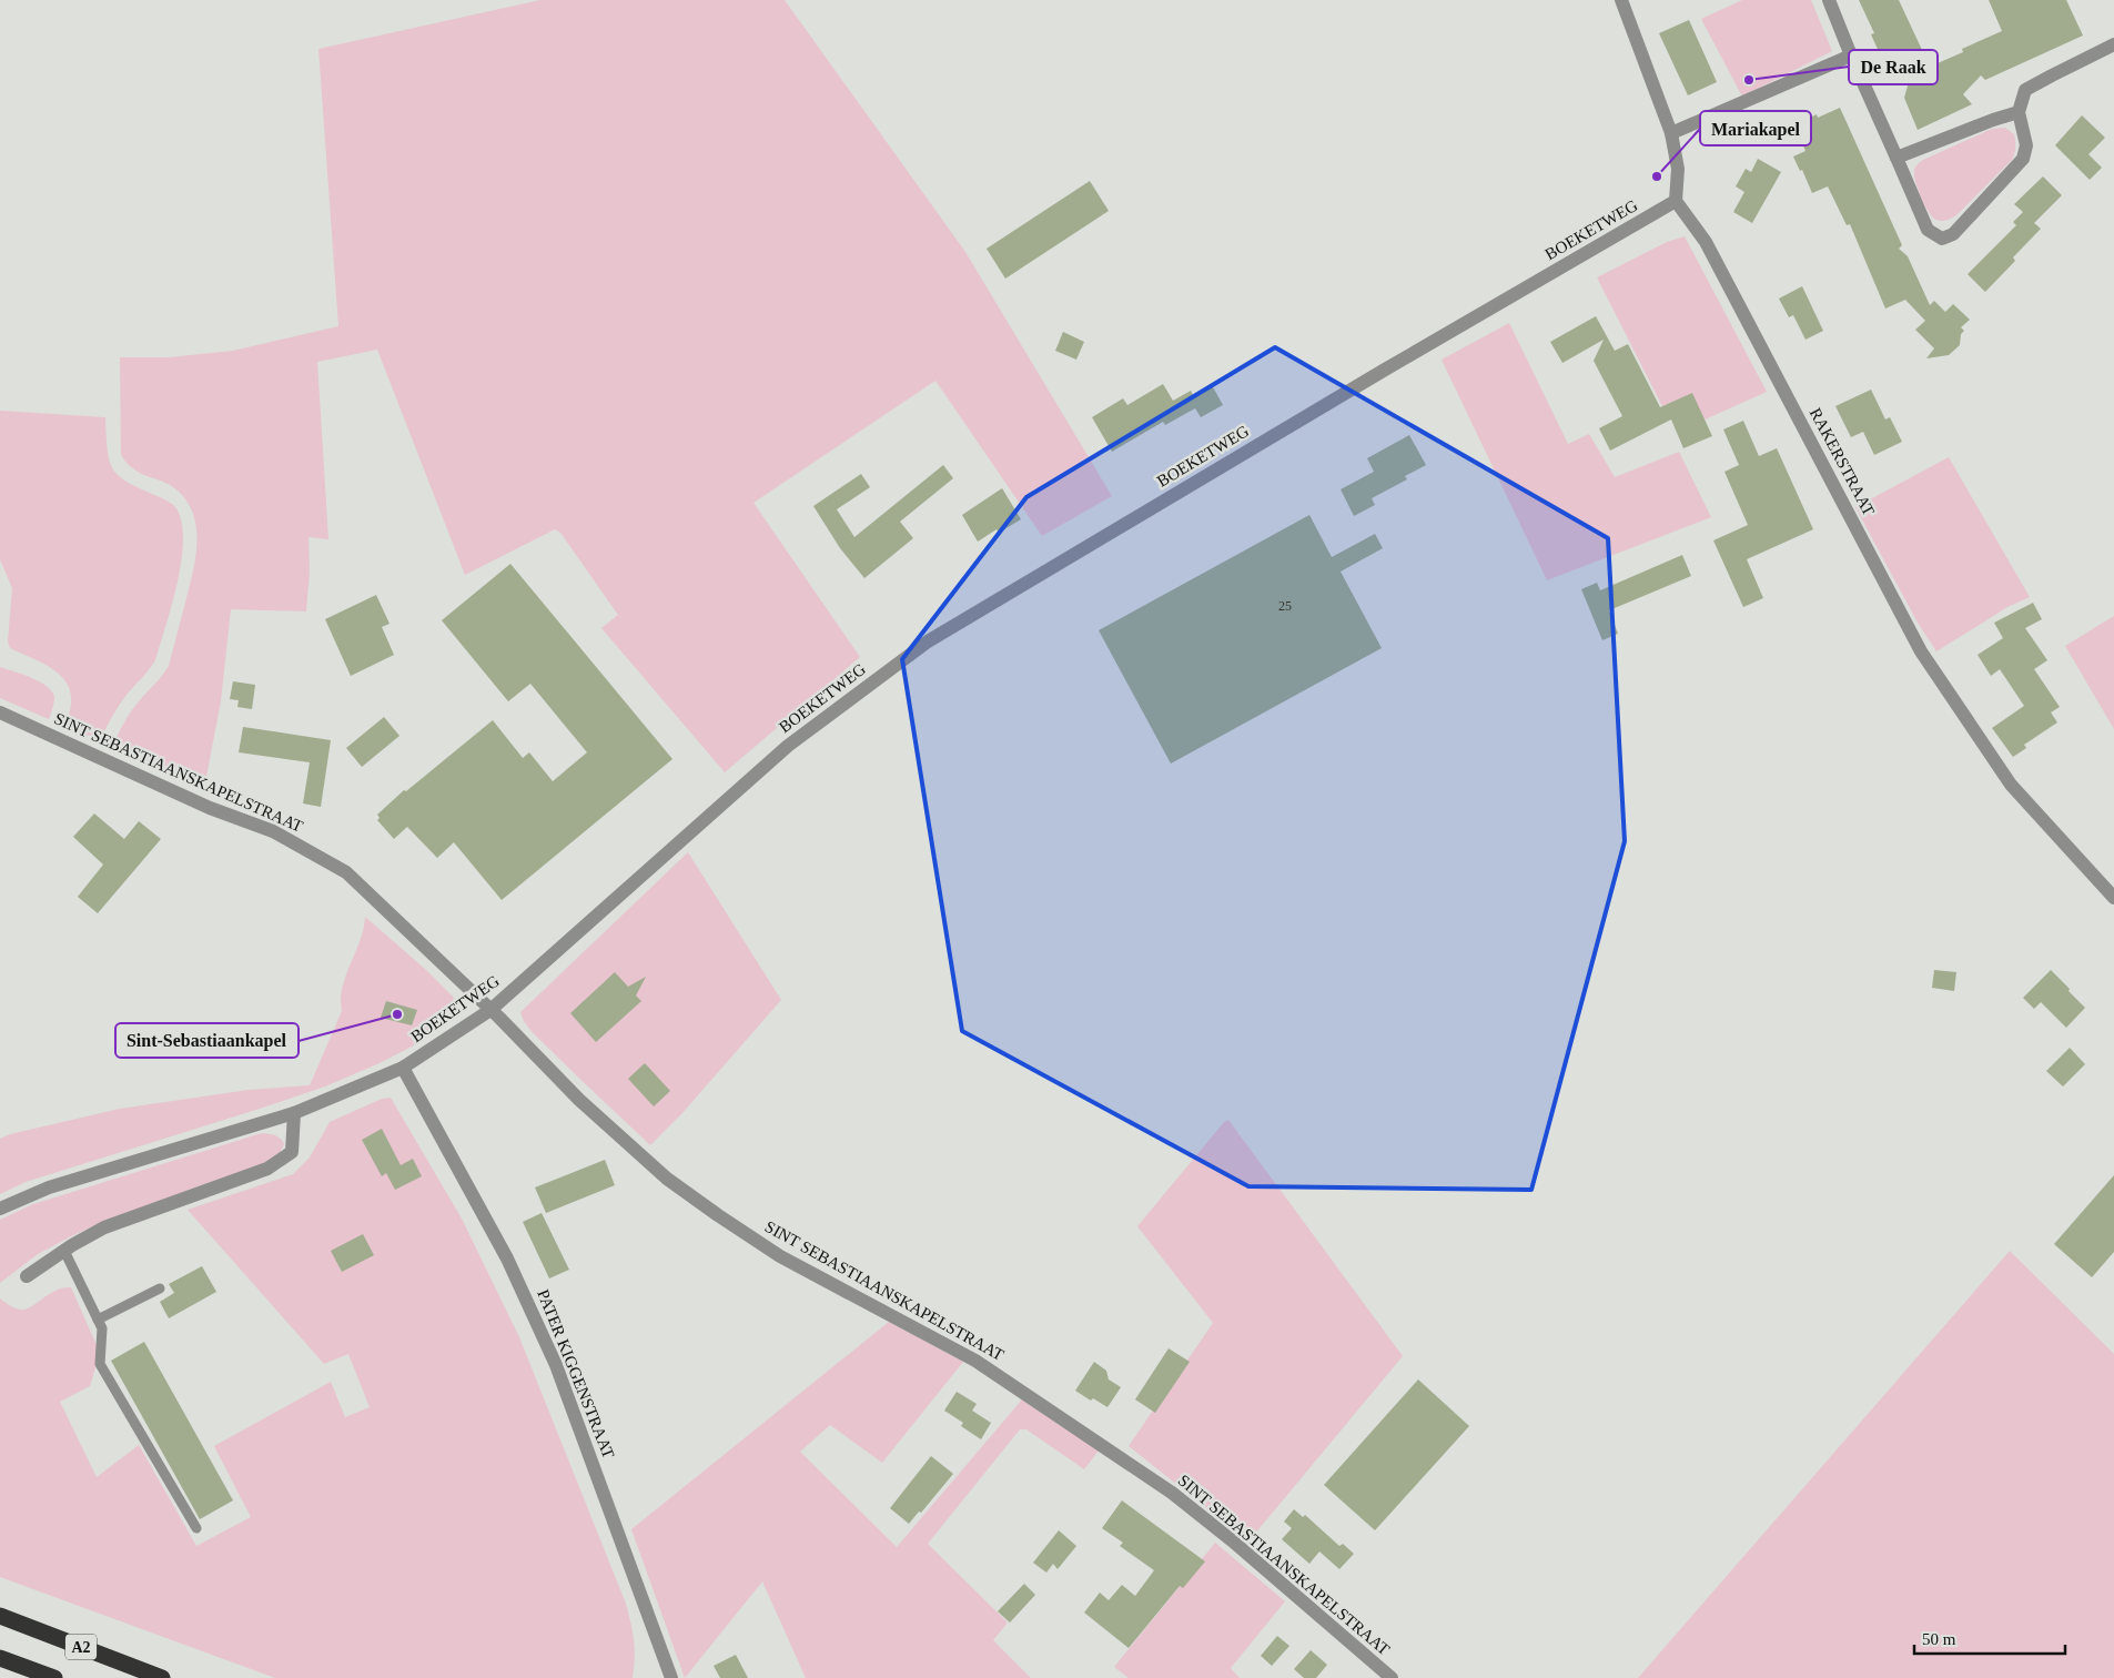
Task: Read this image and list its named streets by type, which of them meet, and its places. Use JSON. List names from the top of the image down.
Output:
{
  "streets": {
    "highway": ["A2"],
    "street": [
      "BOEKETWEG",
      "RAKERSTRAAT",
      "SINT SEBASTIAANSKAPELSTRAAT",
      "PATER KIGGENSTRAAT"
    ]
  },
  "crossings": [
    ["BOEKETWEG", "RAKERSTRAAT"],
    ["BOEKETWEG", "SINT SEBASTIAANSKAPELSTRAAT"],
    ["BOEKETWEG", "PATER KIGGENSTRAAT"]
  ],
  "places": ["De Raak", "Mariakapel", "Sint-Sebastiaankapel"],
  "house_numbers": ["25"],
  "scale_bar": "50 m"
}
